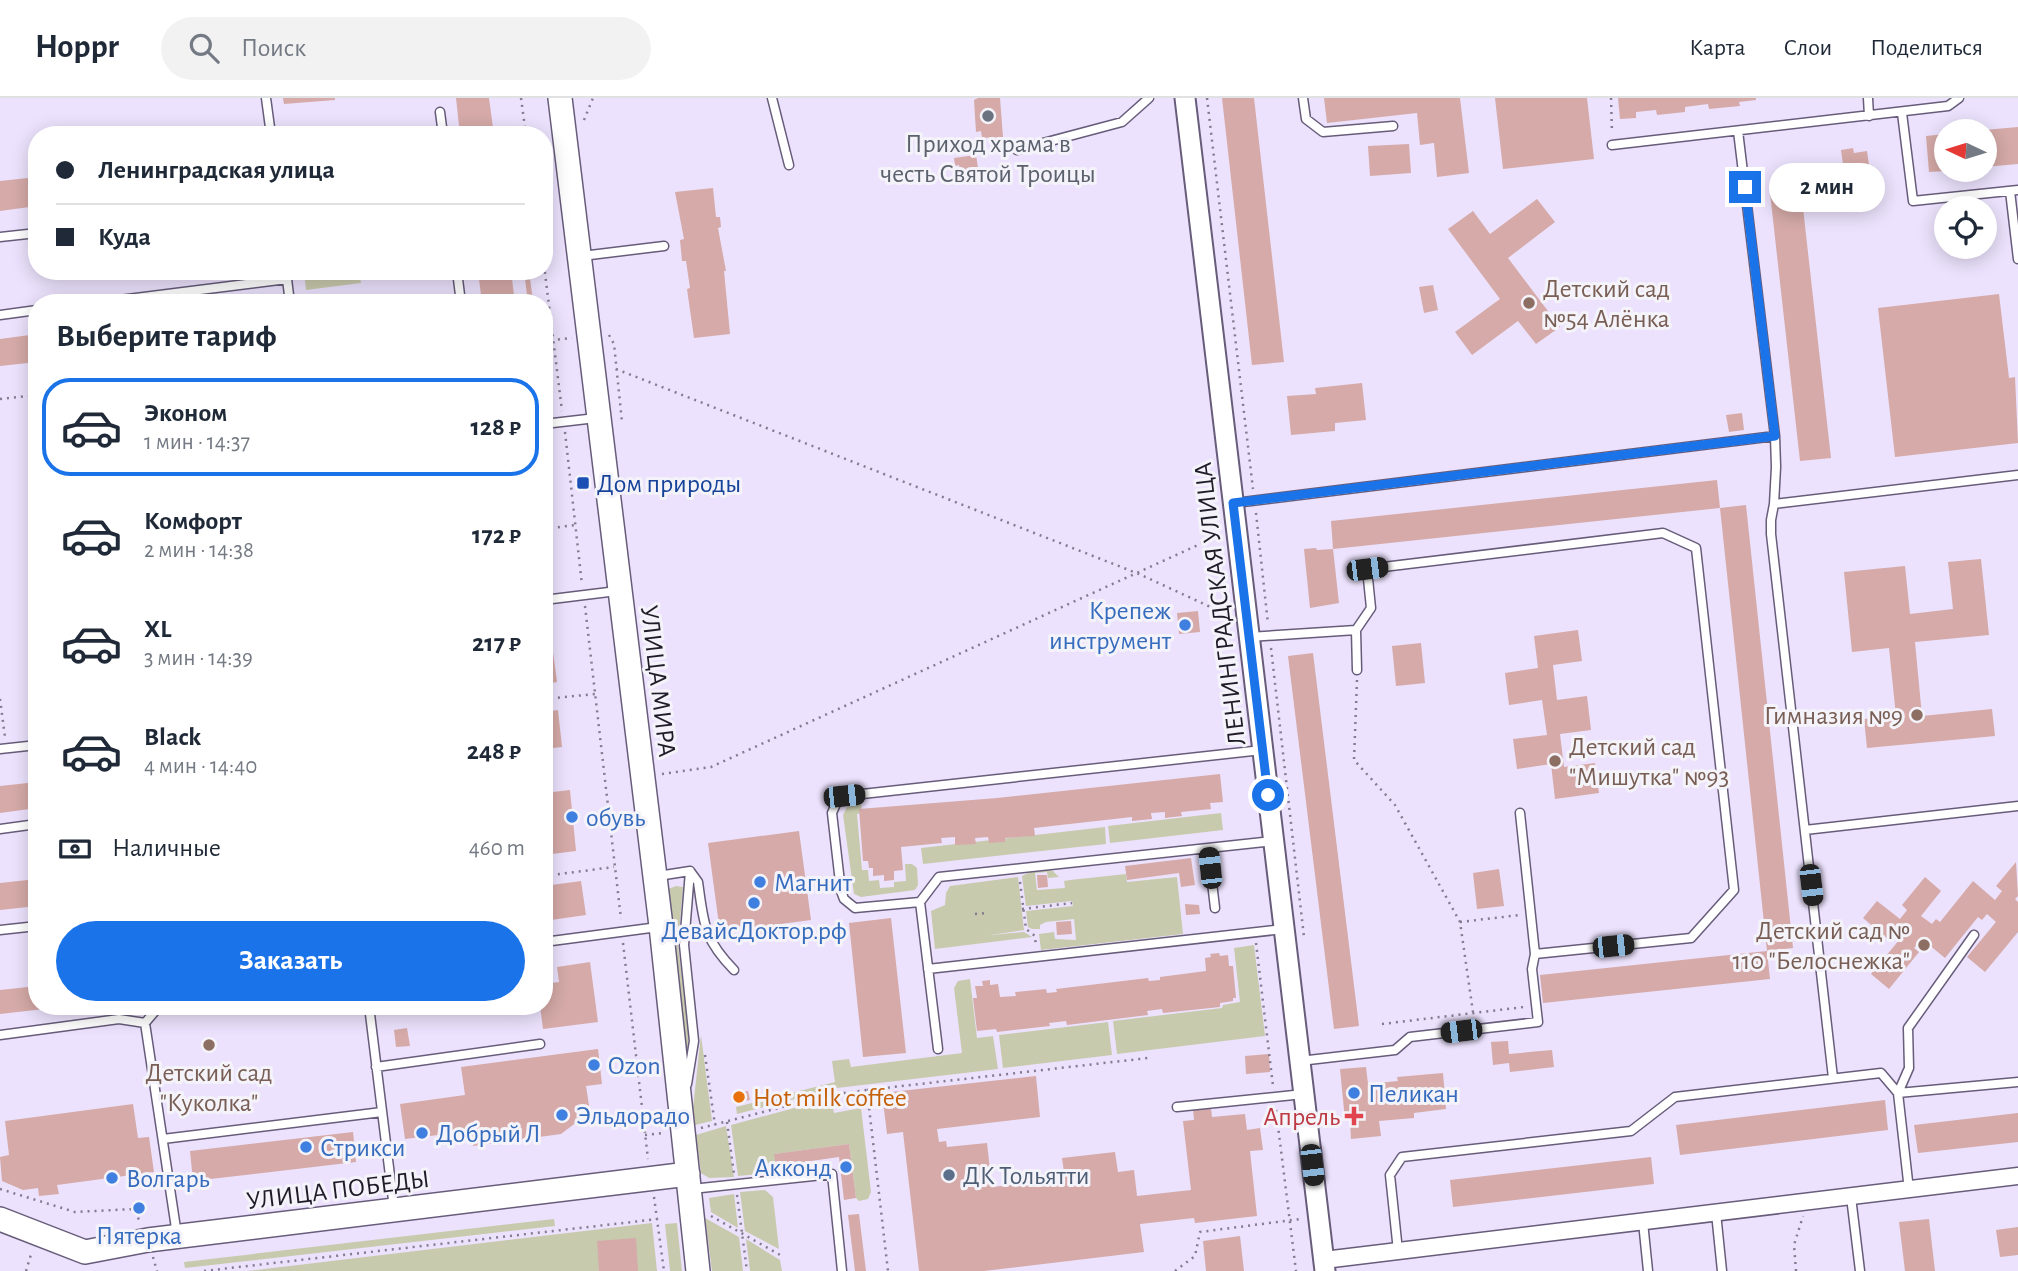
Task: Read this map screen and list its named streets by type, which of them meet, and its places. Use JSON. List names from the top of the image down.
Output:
{
  "streets": {
    "main road": ["УЛИЦА МИРА", "УЛИЦА ПОБЕДЫ"],
    "street": ["ЛЕНИНГРАДСКАЯ УЛИЦА"]
  },
  "crossings": [
    ["УЛИЦА МИРА", "УЛИЦА ПОБЕДЫ"]
  ],
  "places": {
    "other": [
      "Приход храма в честь Святой Троицы",
      "Детский сад №54 Алёнка",
      "Крепеж инструмент",
      "Гимназия №9",
      "Детский сад \"Мишутка\" №93",
      "обувь",
      "Магнит",
      "ДевайсДоктор.рф",
      "Детский сад № 110 \"Белоснежка\"",
      "Детский сад \"Куколка\"",
      "Ozon",
      "Пеликан",
      "Hot milk coffee",
      "Эльдорадо",
      "Добрый Л",
      "Стрикси",
      "Акконд",
      "ДК Тольятти",
      "Волгарь",
      "Пятерка"
    ],
    "transit": ["Дом природы"],
    "health": ["Апрель"]
  },
  "north": "left",
  "page": {
    "header": "Hoppr",
    "search": "Поиск",
    "nav": ["Карта", "Слои", "Поделиться"],
    "banner": ["Ленинградская улица", "Куда"],
    "bubble": "2 мин",
    "heading": "Выберите тариф",
    "list": [
      {
        "name": "Эконом",
        "note": "1 мин · 14:37",
        "value": "128 ₽"
      },
      {
        "name": "Комфорт",
        "note": "2 мин · 14:38",
        "value": "172 ₽"
      },
      {
        "name": "XL",
        "note": "3 мин · 14:39",
        "value": "217 ₽"
      },
      {
        "name": "Black",
        "note": "4 мин · 14:40",
        "value": "248 ₽"
      }
    ],
    "pay": ["Наличные", "460 m"],
    "buttons": "Заказать"
  }
}
